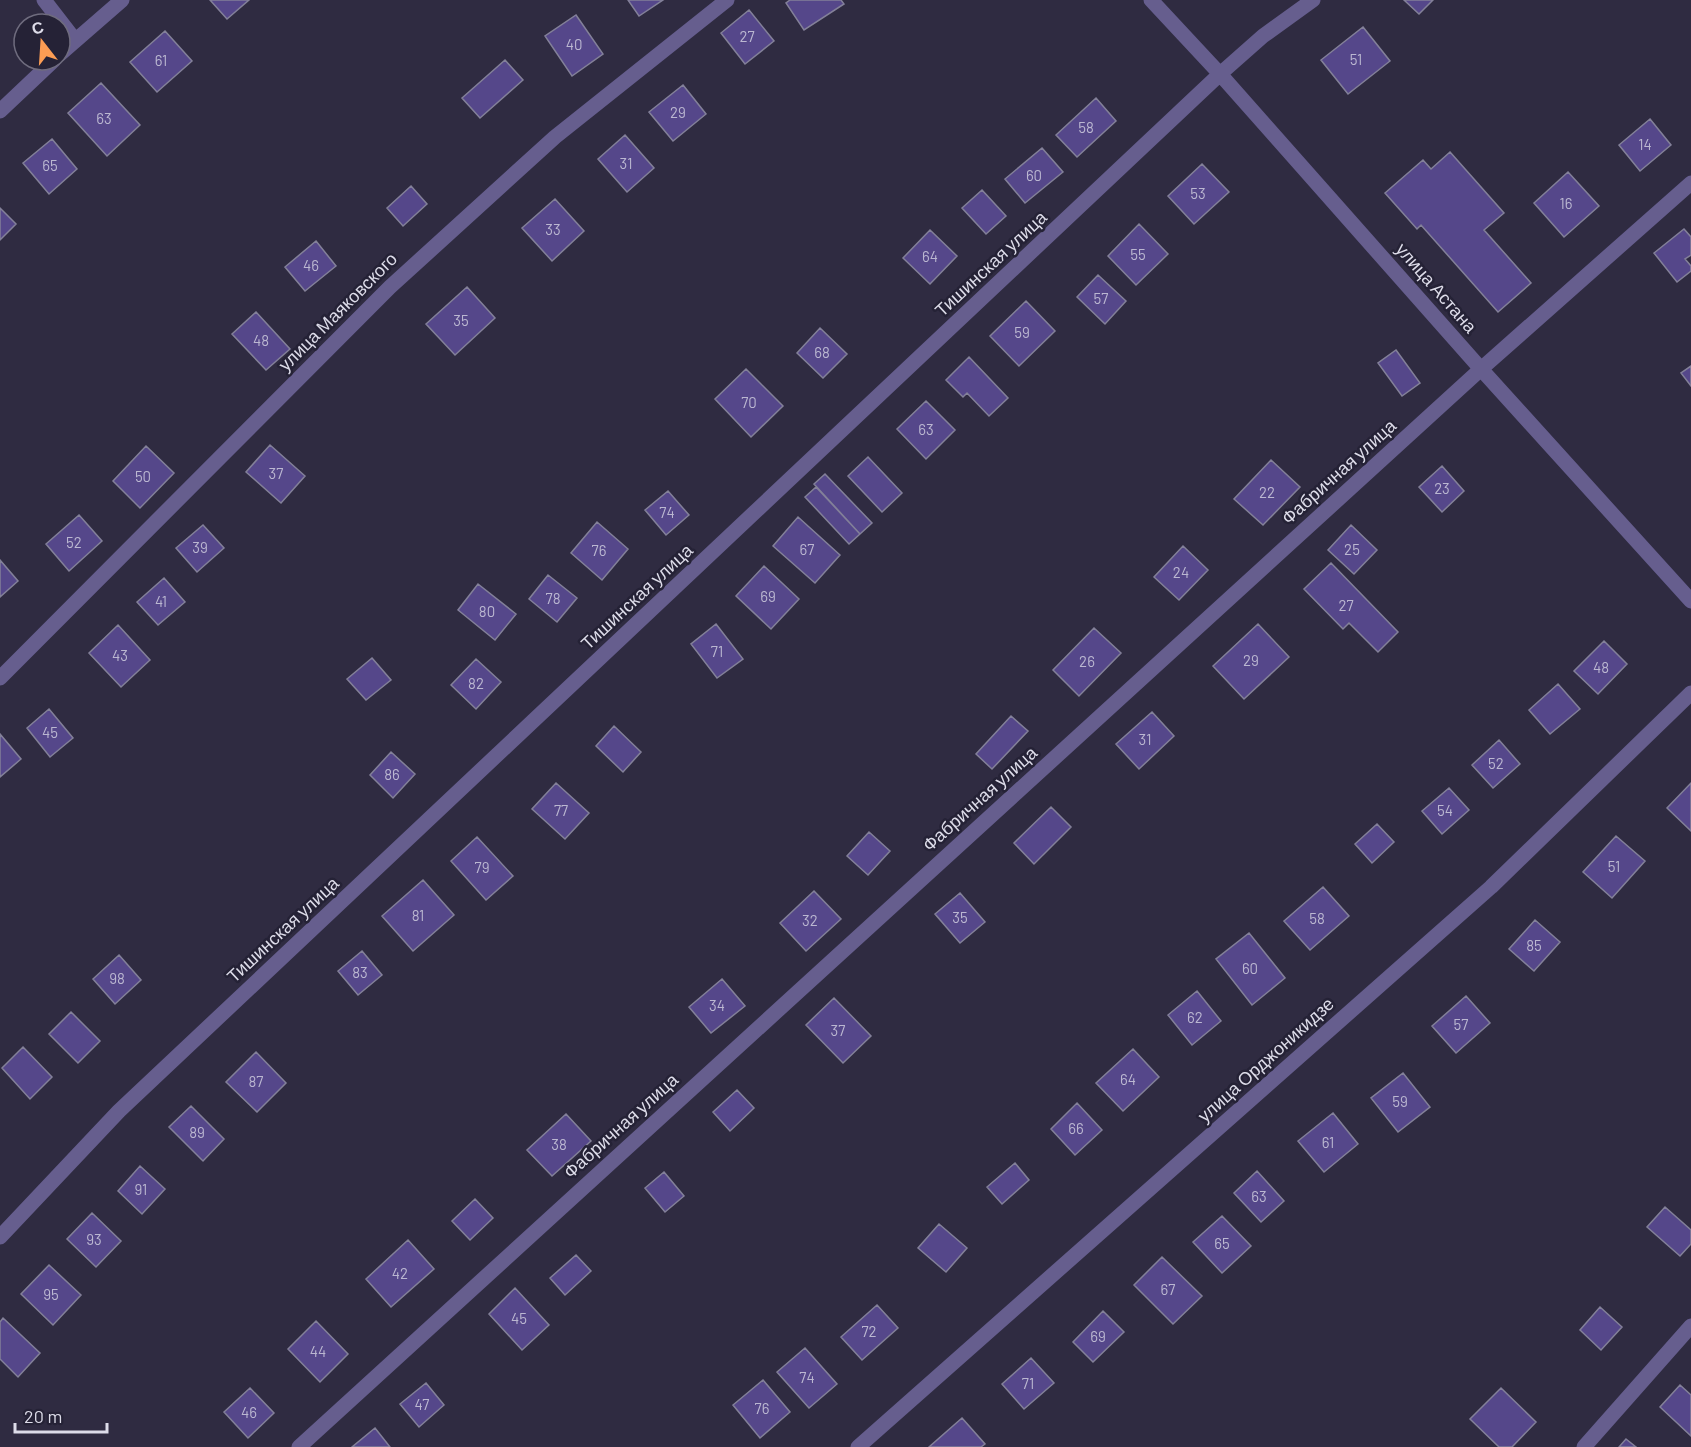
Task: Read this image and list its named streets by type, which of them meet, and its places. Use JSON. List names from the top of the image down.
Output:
{
  "streets": {
    "street": [
      "Тишинская улица",
      "улица Астана",
      "улица Маяковского",
      "Фабричная улица",
      "улица Орджоникидзе"
    ]
  },
  "crossings": [
    ["Тишинская улица", "улица Астана"],
    ["улица Астана", "Фабричная улица"]
  ],
  "house_numbers": [
    "27",
    "40",
    "51",
    "61",
    "29",
    "63",
    "58",
    "14",
    "31",
    "65",
    "60",
    "53",
    "16",
    "33",
    "55",
    "64",
    "46",
    "57",
    "35",
    "59",
    "48",
    "68",
    "70",
    "63",
    "37",
    "50",
    "23",
    "22",
    "74",
    "52",
    "39",
    "67",
    "25",
    "76",
    "24",
    "69",
    "78",
    "41",
    "27",
    "80",
    "71",
    "43",
    "29",
    "26",
    "48",
    "82",
    "45",
    "31",
    "52",
    "86",
    "77",
    "54",
    "51",
    "79",
    "81",
    "35",
    "58",
    "32",
    "85",
    "60",
    "83",
    "98",
    "34",
    "62",
    "57",
    "37",
    "64",
    "87",
    "59",
    "66",
    "89",
    "61",
    "38",
    "91",
    "63",
    "93",
    "65",
    "42",
    "67",
    "95",
    "45",
    "72",
    "69",
    "44",
    "74",
    "71",
    "47",
    "76",
    "46"
  ],
  "scale_bar": "20 m",
  "north": "top"
}
